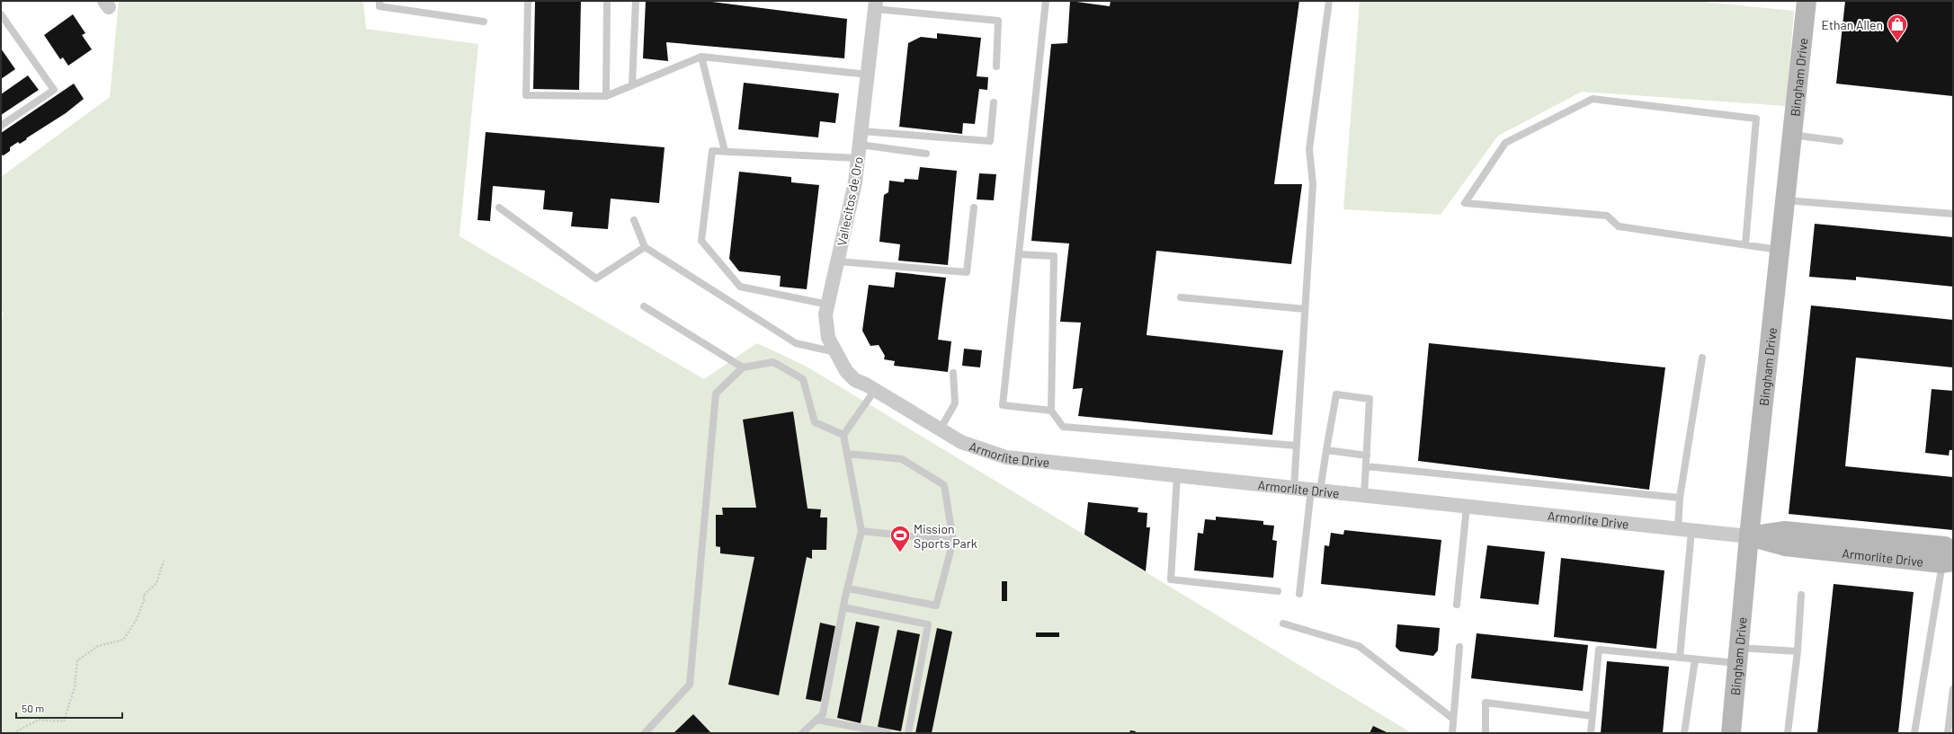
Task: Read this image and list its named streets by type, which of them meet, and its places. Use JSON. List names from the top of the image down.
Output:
{
  "streets": {
    "street": ["Bingham Drive", "Vallecitos de Oro", "Armorlite Drive"]
  },
  "crossings": [
    ["Bingham Drive", "Armorlite Drive"],
    ["Vallecitos de Oro", "Armorlite Drive"]
  ],
  "places": {
    "shop": ["Ethan Allen"],
    "sports": ["Mission Sports Park"]
  },
  "scale_bar": "50 m"
}
